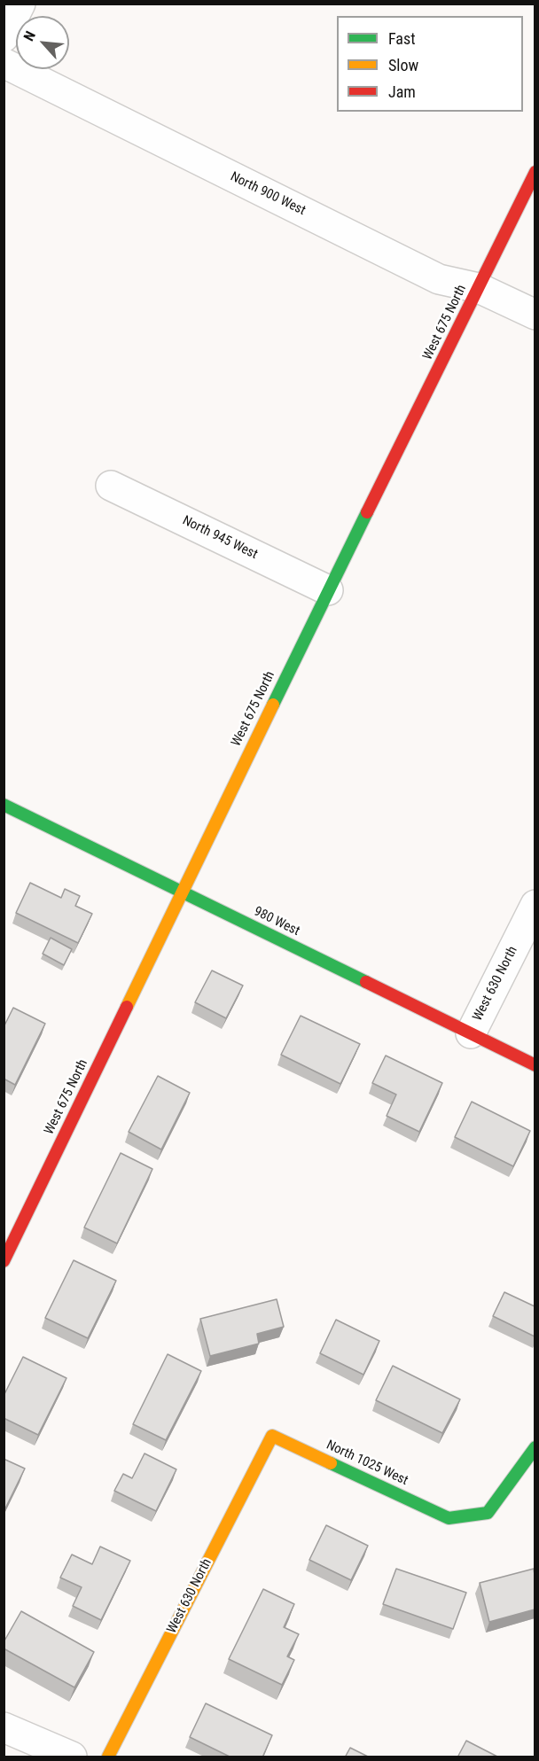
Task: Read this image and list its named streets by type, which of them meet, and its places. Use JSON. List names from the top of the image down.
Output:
{
  "streets": {
    "street": [
      "North 900 West",
      "West 675 North",
      "North 945 West",
      "980 West",
      "West 630 North",
      "North 1025 West"
    ]
  },
  "crossings": [
    ["North 900 West", "West 675 North"],
    ["West 675 North", "North 945 West"],
    ["West 675 North", "980 West"],
    ["980 West", "West 630 North"],
    ["West 630 North", "North 1025 West"]
  ],
  "legend": ["Fast", "Slow", "Jam"],
  "north": "top left"
}
